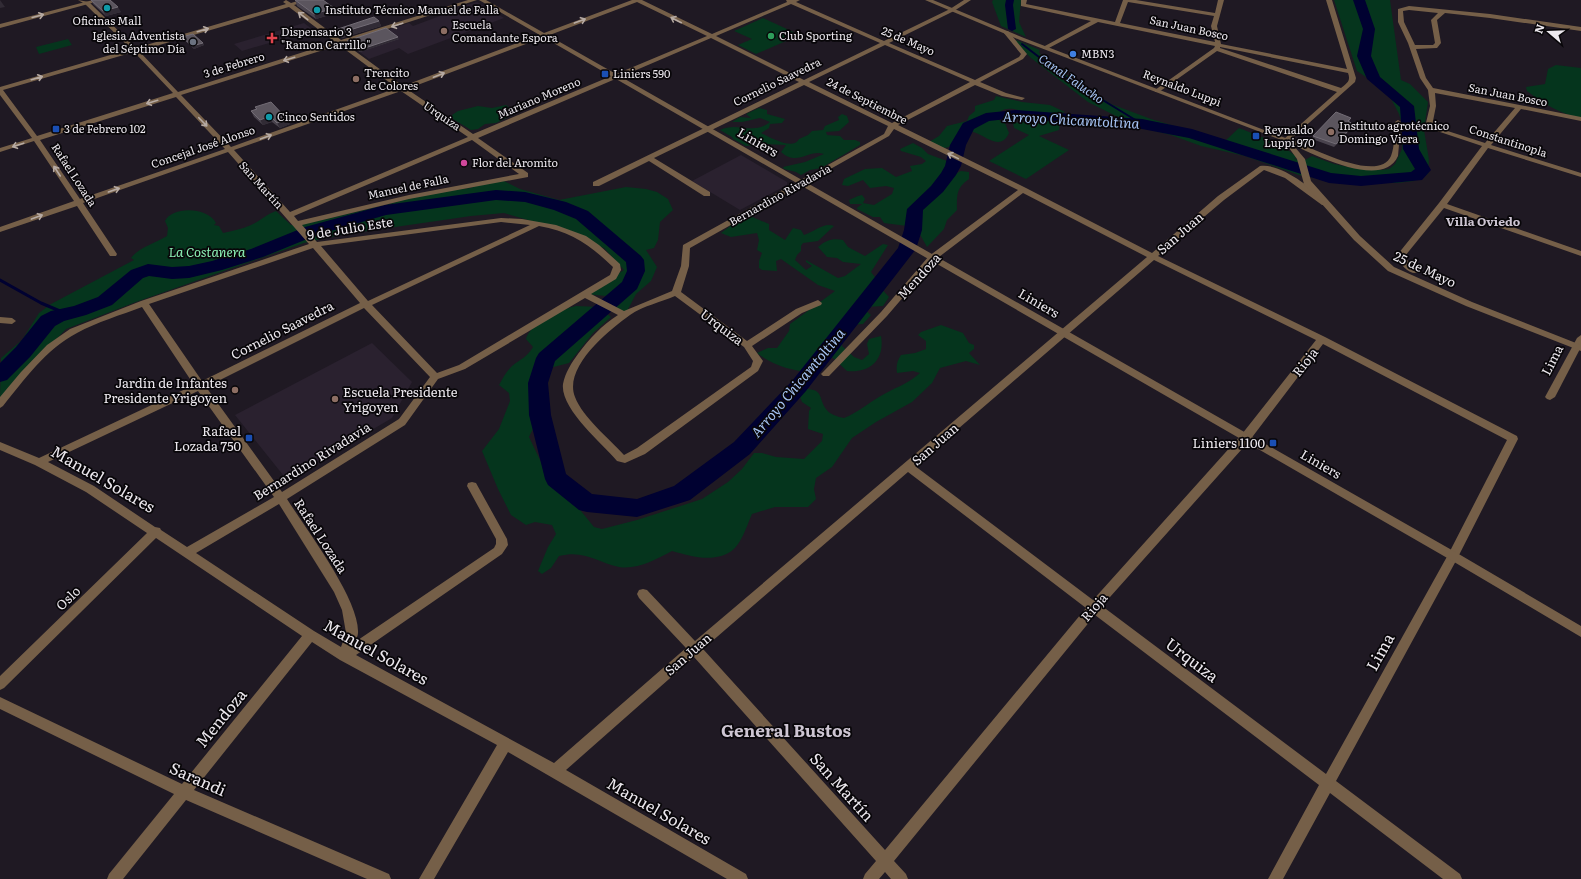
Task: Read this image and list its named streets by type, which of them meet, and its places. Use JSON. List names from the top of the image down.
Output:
{
  "streets": {
    "street": [
      "San Juan Bosco",
      "25 de Mayo",
      "3 de Febrero",
      "Cornelio Saavedra",
      "Reynaldo Luppi",
      "Mariano Moreno",
      "24 de Septiembre",
      "Urquiza",
      "Constantinopla",
      "Liniers",
      "Concejal José Alonso",
      "Rafael Lozada",
      "San Martín",
      "Manuel de Falla",
      "Bernardino Rivadavia",
      "9 de Julio Este",
      "San Juan",
      "Mendoza",
      "Lima",
      "Rioja",
      "Manuel Solares",
      "Oslo",
      "Sarandi"
    ]
  },
  "crossings": [
    ["San Juan Bosco", "Constantinopla"],
    ["25 de Mayo", "Cornelio Saavedra"],
    ["25 de Mayo", "Reynaldo Luppi"],
    ["25 de Mayo", "Mariano Moreno"],
    ["25 de Mayo", "Bernardino Rivadavia"],
    ["25 de Mayo", "San Juan"],
    ["25 de Mayo", "Lima"],
    ["3 de Febrero", "Urquiza"],
    ["3 de Febrero", "Rafael Lozada"],
    ["3 de Febrero", "San Martín"],
    ["Cornelio Saavedra", "Reynaldo Luppi"],
    ["Cornelio Saavedra", "24 de Septiembre"],
    ["Cornelio Saavedra", "Liniers"],
    ["Cornelio Saavedra", "Rafael Lozada"],
    ["Cornelio Saavedra", "San Martín"],
    ["Cornelio Saavedra", "9 de Julio Este"],
    ["Cornelio Saavedra", "Manuel Solares"],
    ["Reynaldo Luppi", "Bernardino Rivadavia"],
    ["Mariano Moreno", "24 de Septiembre"],
    ["Mariano Moreno", "Urquiza"],
    ["Mariano Moreno", "Liniers"],
    ["Mariano Moreno", "San Martín"],
    ["24 de Septiembre", "Concejal José Alonso"],
    ["24 de Septiembre", "Bernardino Rivadavia"],
    ["24 de Septiembre", "San Juan"],
    ["24 de Septiembre", "Mendoza"],
    ["24 de Septiembre", "Lima"],
    ["24 de Septiembre", "Rioja"],
    ["Urquiza", "Concejal José Alonso"],
    ["Urquiza", "Manuel de Falla"],
    ["Urquiza", "Bernardino Rivadavia"],
    ["Urquiza", "San Juan"],
    ["Urquiza", "Lima"],
    ["Urquiza", "Rioja"],
    ["Liniers", "Concejal José Alonso"],
    ["Liniers", "Bernardino Rivadavia"],
    ["Liniers", "San Juan"],
    ["Liniers", "Mendoza"],
    ["Liniers", "Lima"],
    ["Liniers", "Rioja"],
    ["Concejal José Alonso", "Rafael Lozada"],
    ["Concejal José Alonso", "San Martín"],
    ["Rafael Lozada", "Bernardino Rivadavia"],
    ["Rafael Lozada", "9 de Julio Este"],
    ["Rafael Lozada", "Manuel Solares"],
    ["San Martín", "Manuel de Falla"],
    ["San Martín", "Bernardino Rivadavia"],
    ["San Martín", "9 de Julio Este"],
    ["San Martín", "San Juan"],
    ["San Martín", "Rioja"],
    ["Bernardino Rivadavia", "Manuel Solares"],
    ["San Juan", "Manuel Solares"],
    ["Mendoza", "Manuel Solares"],
    ["Mendoza", "Sarandi"],
    ["Manuel Solares", "Oslo"]
  ],
  "one_way": ["Concejal José Alonso"],
  "districts": ["Villa Oviedo", "General Bustos"],
  "water": ["Canal Falucho", "Arroyo Chicamtoltina"],
  "parks": ["La Costanera"],
  "places": {
    "other": [
      "Oficinas Mall",
      "Instituto Técnico Manuel de Falla",
      "Escuela Comandante Espora",
      "Club Sporting",
      "Iglesia Adventista del Séptimo Día",
      "MBN3",
      "Trencito de Colores",
      "Cinco Sentidos",
      "Instituto agrotécnico Domingo Viera",
      "Flor del Aromito",
      "Jardín de Infantes Presidente Yrigoyen",
      "Escuela Presidente Yrigoyen"
    ],
    "health": ["Dispensario 3 \"Ramon Carrillo\""],
    "transit": [
      "Liniers 590",
      "3 de Febrero 102",
      "Reynaldo Luppi 970",
      "Rafael Lozada 750",
      "Liniers 1100"
    ]
  },
  "north": "left"
}
